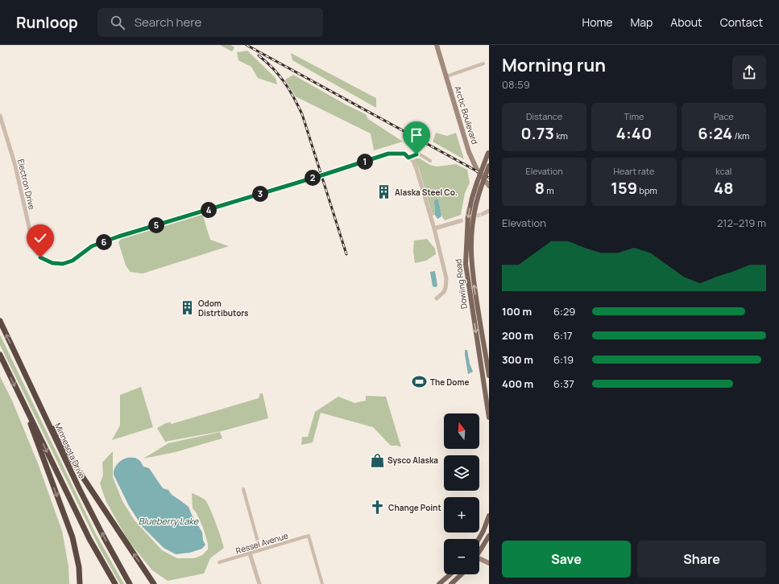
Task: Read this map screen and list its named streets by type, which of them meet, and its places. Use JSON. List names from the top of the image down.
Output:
{
  "streets": {
    "highway": ["Minnesota Drive"],
    "main road": ["Arctic Boulevard", "Dowling Road"],
    "street": ["Electron Drive", "Ressel Avenue"]
  },
  "water": ["Blueberry Lake"],
  "places": {
    "building": ["Alaska Steel Co.", "Odom Distrtibutors"],
    "sports": ["The Dome"],
    "shop": ["Sysco Alaska"],
    "church": ["Change Point"]
  },
  "north": "top",
  "page": {
    "header": "Runloop",
    "search": "Search here",
    "nav": [
      "Home",
      "Map",
      "About",
      "Contact"
    ],
    "heading": ["Morning run", "08:59"],
    "stats": [
      ["Distance", "0.73 km"],
      ["Time", "4:40"],
      ["Pace", "6:24 /km"],
      ["Elevation", "8 m"],
      ["Heart rate", "159 bpm"],
      ["kcal", "48"]
    ],
    "pins": [
      "1",
      "2",
      "3",
      "4",
      "5",
      "6"
    ],
    "chart": ["Elevation", "212–219 m"],
    "list": [
      {
        "name": "100 m",
        "note": "6:29"
      },
      {
        "name": "200 m",
        "note": "6:17"
      },
      {
        "name": "300 m",
        "note": "6:19"
      },
      {
        "name": "400 m",
        "note": "6:37"
      }
    ],
    "map_buttons": ["+", "−"],
    "buttons": ["Save", "Share"]
  }
}
